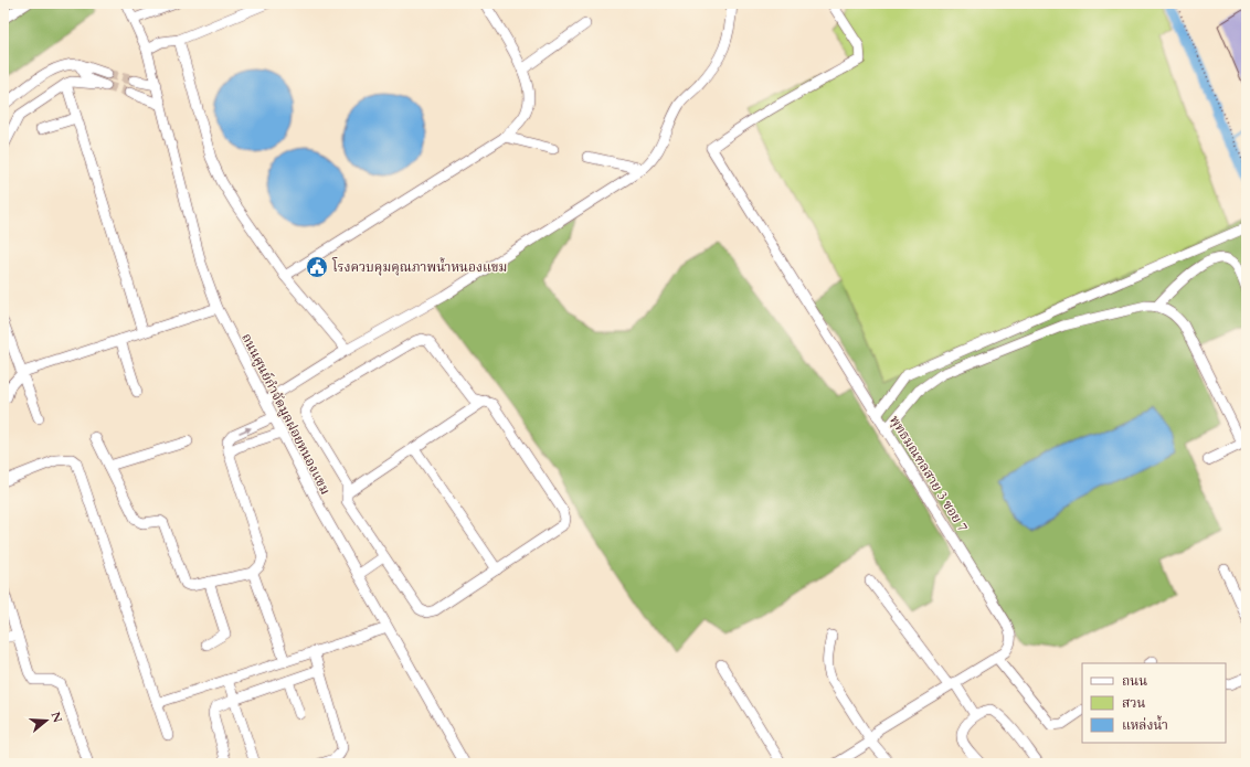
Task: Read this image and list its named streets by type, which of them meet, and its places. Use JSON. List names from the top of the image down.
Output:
{
  "streets": {
    "street": ["ถนนศูนย์กำจัดมูลฝอยหนองแขม", "พุทธมณฑลสาย 3 ซอย 7"]
  },
  "places": {
    "public building": ["โรงควบคุมคุณภาพน้ำหนองแขม"]
  },
  "legend": ["ถนน", "สวน", "แหล่งน้ำ"],
  "north": "right"
}
